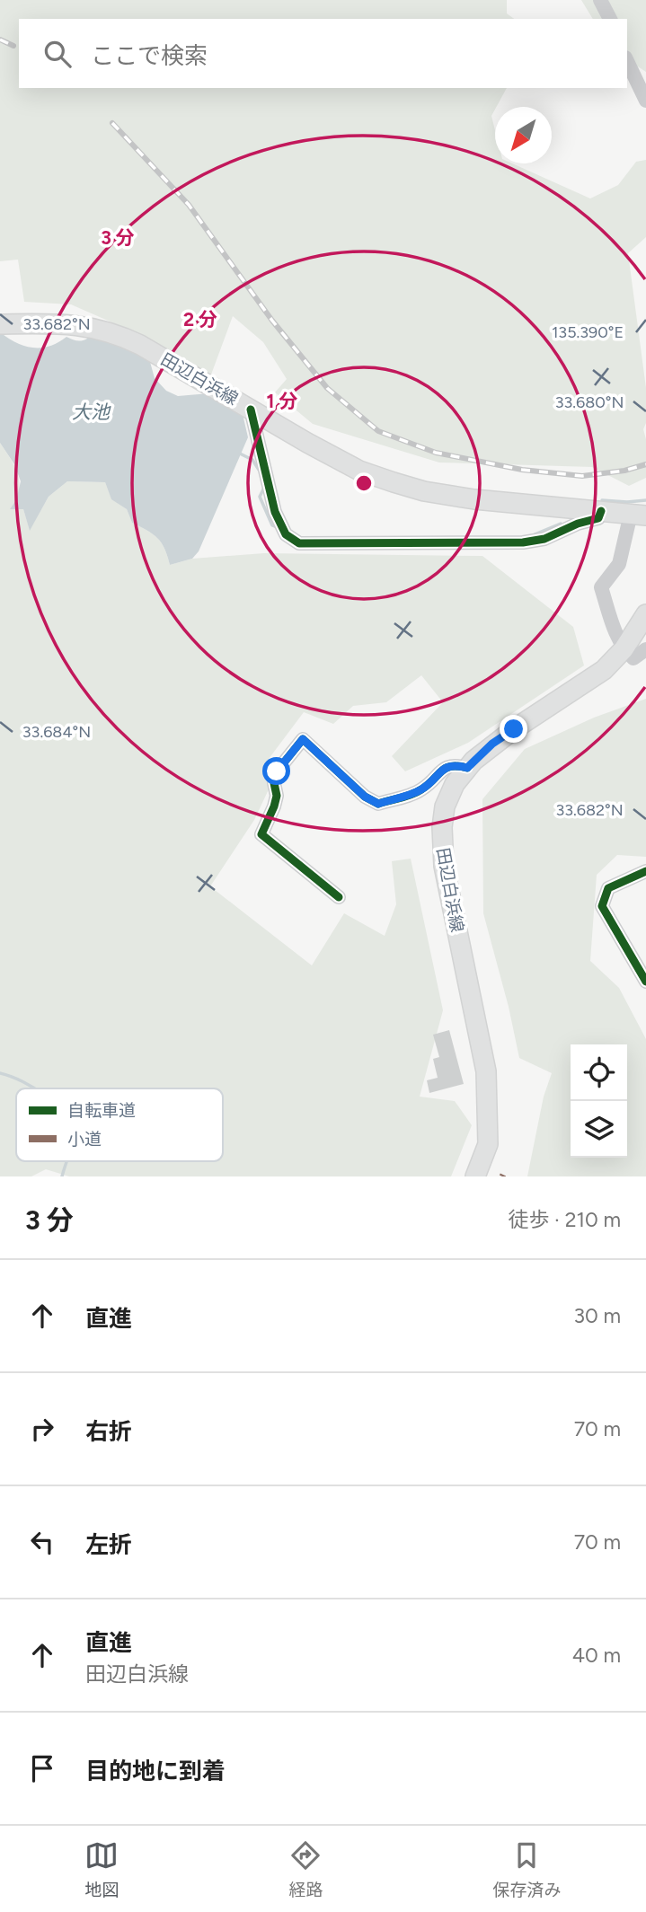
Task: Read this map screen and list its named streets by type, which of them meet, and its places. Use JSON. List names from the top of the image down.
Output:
{
  "streets": {
    "main road": ["田辺白浜線"]
  },
  "water": ["大池"],
  "legend": ["自転車道", "小道"],
  "north": "bottom left",
  "page": {
    "search": "ここで検索",
    "heading": ["3 分", "徒歩 · 210 m"],
    "list": [
      ["直進", "30 m"],
      ["右折", "70 m"],
      ["左折", "70 m"],
      ["直進", "田辺白浜線", "40 m"],
      "目的地に到着"
    ],
    "nav": ["地図", "経路", "保存済み"]
  },
  "coordinates": [
    "33.682°N",
    "135.390°E",
    "33.680°N",
    "33.684°N"
  ],
  "rings": ["3 分", "2 分", "1 分"]
}
